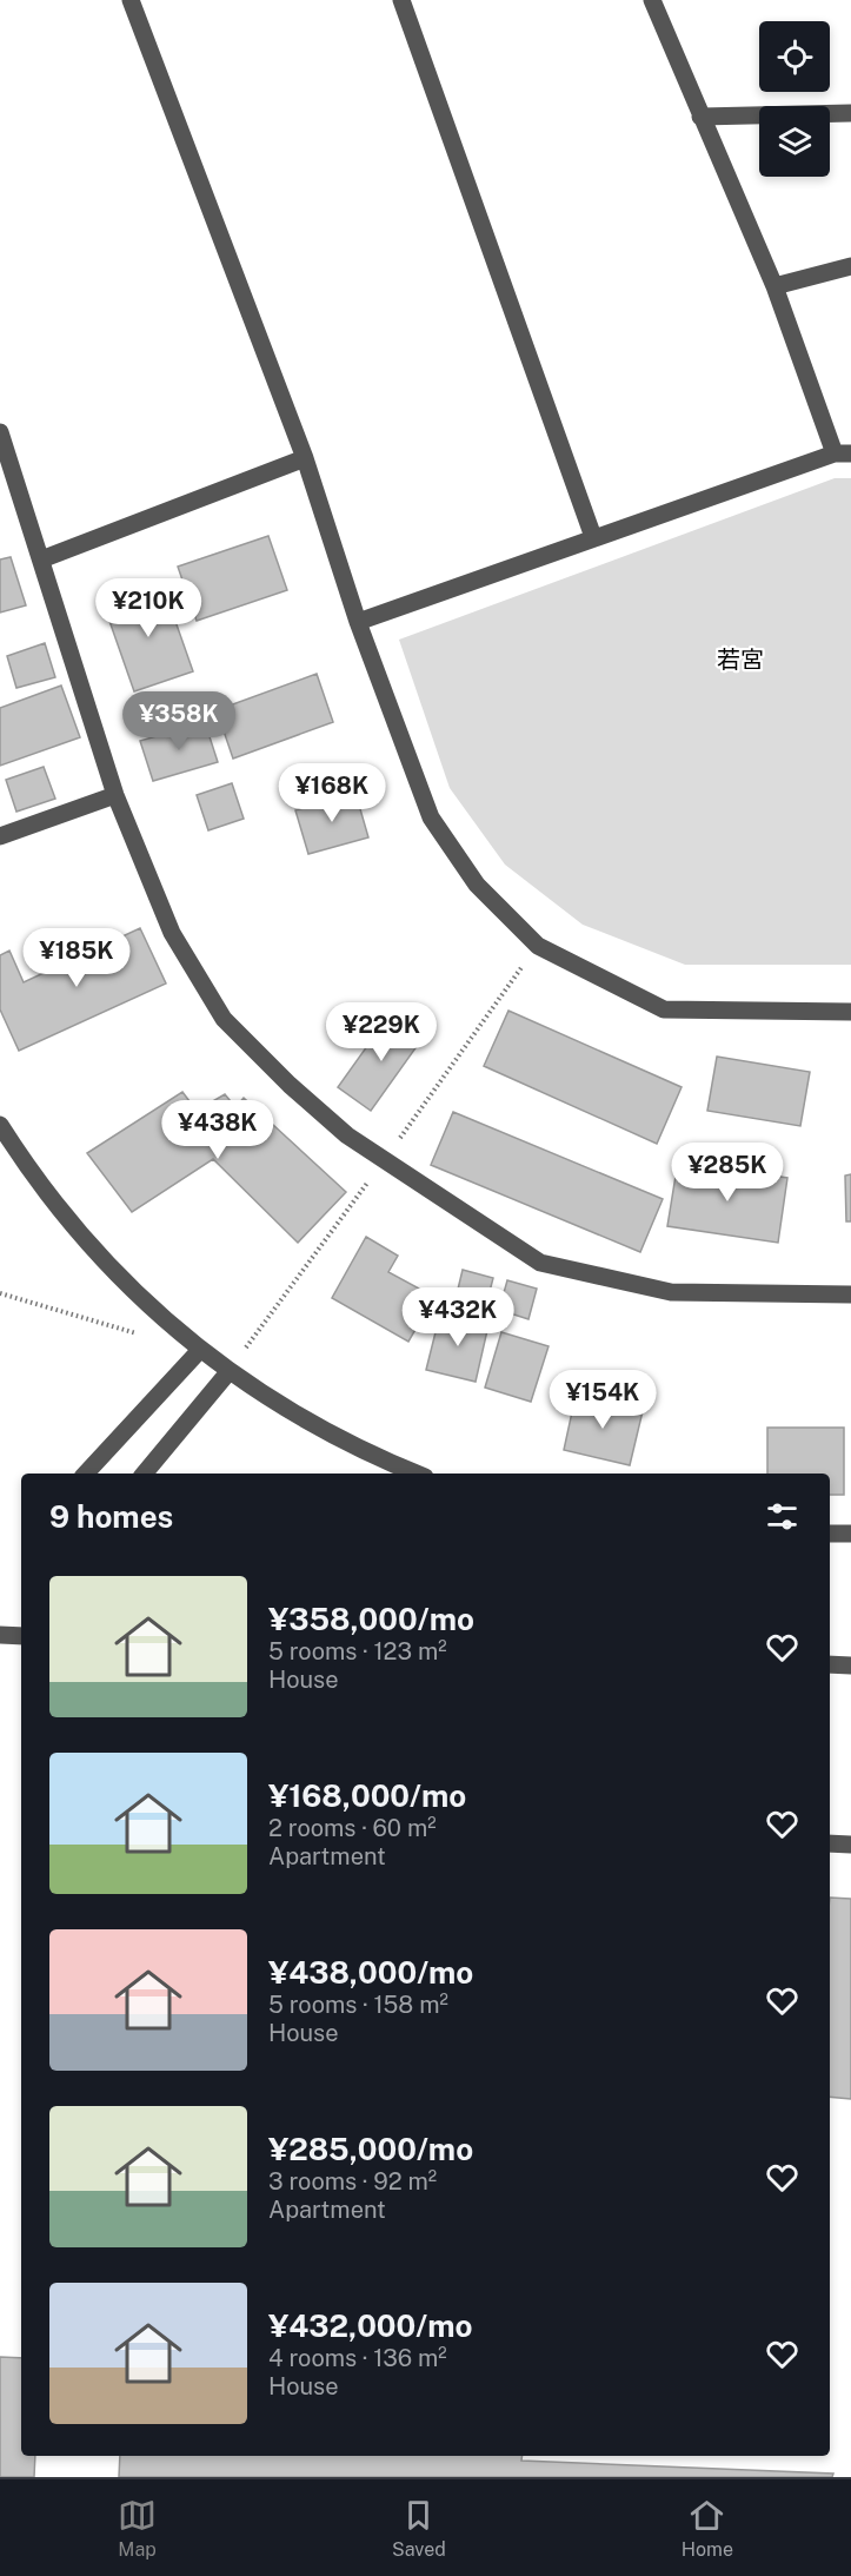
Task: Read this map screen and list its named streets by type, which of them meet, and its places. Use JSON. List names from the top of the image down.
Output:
{
  "districts": ["若宮"],
  "page": {
    "price": [
      "¥210K",
      "¥358K",
      "¥168K",
      "¥185K",
      "¥229K",
      "¥438K",
      "¥285K",
      "¥432K",
      "¥154K"
    ],
    "heading": "9 homes",
    "list": [
      {
        "name": "¥358,000/mo",
        "note": "5 rooms · 123 m² · House"
      },
      {
        "name": "¥168,000/mo",
        "note": "2 rooms · 60 m² · Apartment"
      },
      {
        "name": "¥438,000/mo",
        "note": "5 rooms · 158 m² · House"
      },
      {
        "name": "¥285,000/mo",
        "note": "3 rooms · 92 m² · Apartment"
      },
      {
        "name": "¥432,000/mo",
        "note": "4 rooms · 136 m² · House"
      }
    ],
    "tabs": ["Map", "Saved", "Home"]
  }
}
